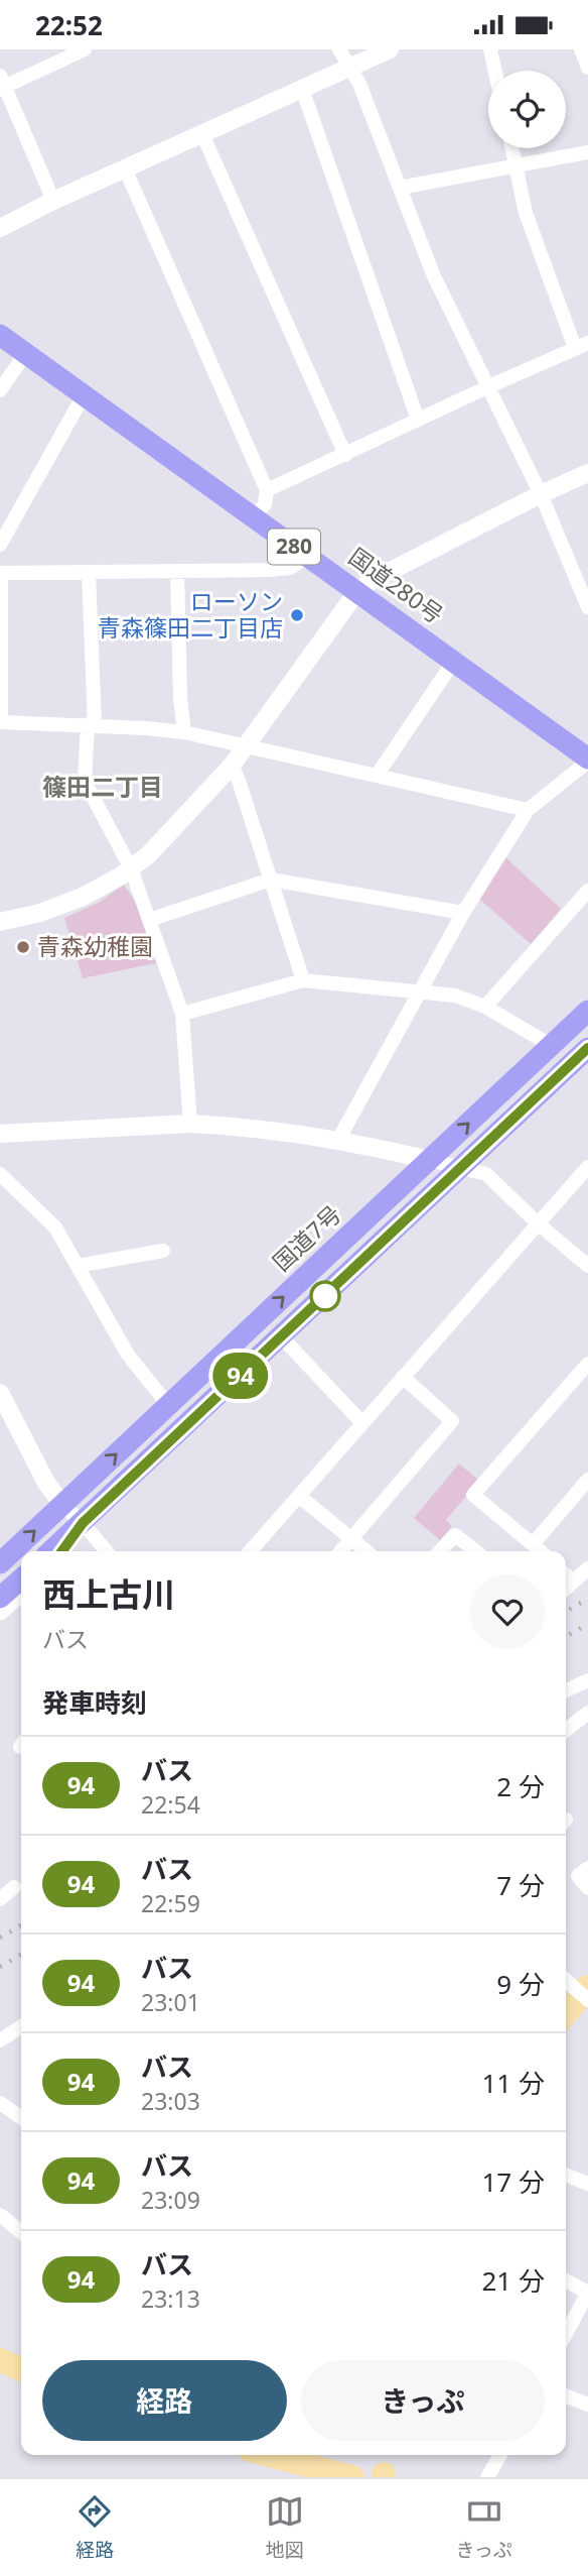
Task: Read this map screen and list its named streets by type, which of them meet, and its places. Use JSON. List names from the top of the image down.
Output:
{
  "streets": {
    "highway": ["280", "国道280号", "国道7号"]
  },
  "districts": ["篠田二丁目"],
  "places": ["ローソン 青森篠田二丁目店", "青森幼稚園"],
  "lines": ["bus line 94"],
  "page": {
    "status": "22:52",
    "on_map": "94",
    "heading": [
      ["西上古川", "バス"],
      "発車時刻"
    ],
    "list": [
      {
        "mark": "94",
        "name": "バス",
        "note": "22:54",
        "value": "2 分"
      },
      {
        "mark": "94",
        "name": "バス",
        "note": "22:59",
        "value": "7 分"
      },
      {
        "mark": "94",
        "name": "バス",
        "note": "23:01",
        "value": "9 分"
      },
      {
        "mark": "94",
        "name": "バス",
        "note": "23:03",
        "value": "11 分"
      },
      {
        "mark": "94",
        "name": "バス",
        "note": "23:09",
        "value": "17 分"
      },
      {
        "mark": "94",
        "name": "バス",
        "note": "23:13",
        "value": "21 分"
      }
    ],
    "buttons": ["経路", "きっぷ"],
    "tabs": ["経路", "地図", "きっぷ"]
  }
}
